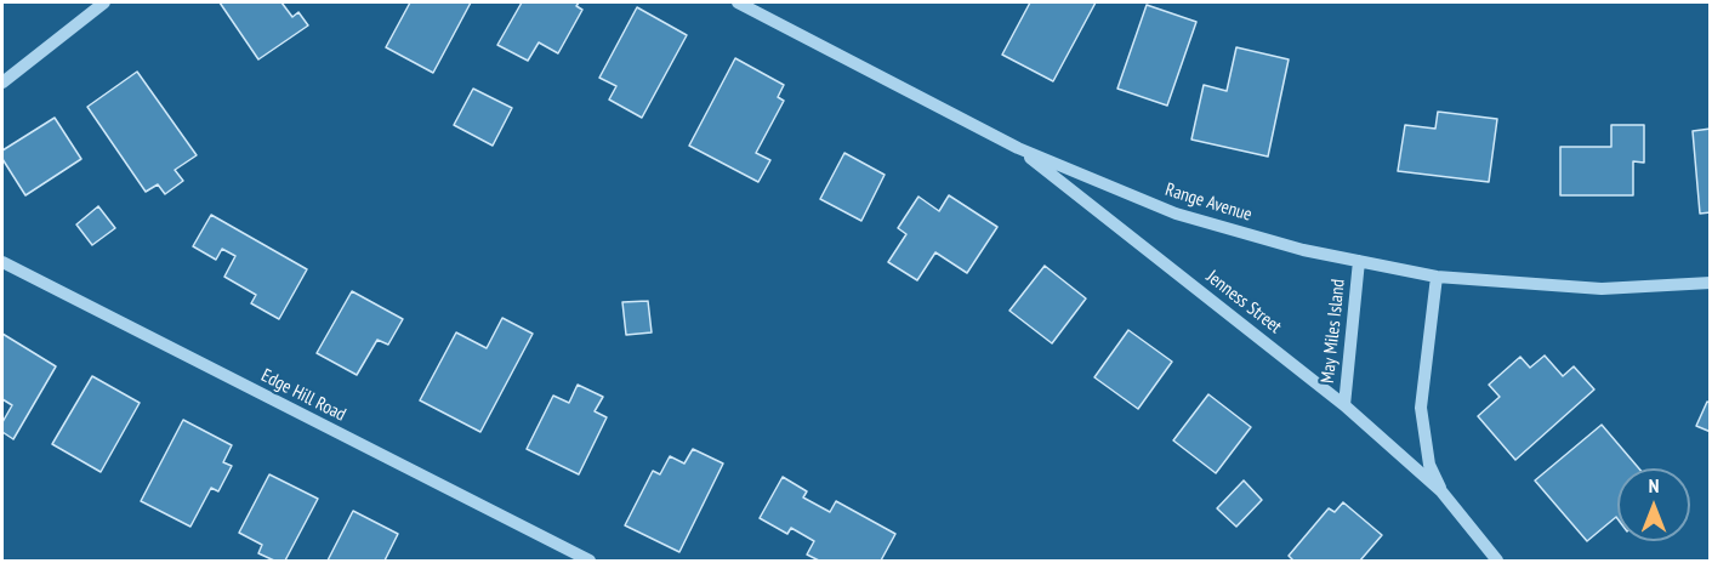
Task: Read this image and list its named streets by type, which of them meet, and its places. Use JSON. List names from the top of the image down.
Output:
{
  "streets": {
    "street": [
      "Range Avenue",
      "Jenness Street",
      "May Miles Island",
      "Edge Hill Road"
    ]
  },
  "crossings": [
    ["Range Avenue", "Jenness Street"],
    ["Range Avenue", "May Miles Island"],
    ["Jenness Street", "May Miles Island"]
  ],
  "north": "top"
}
